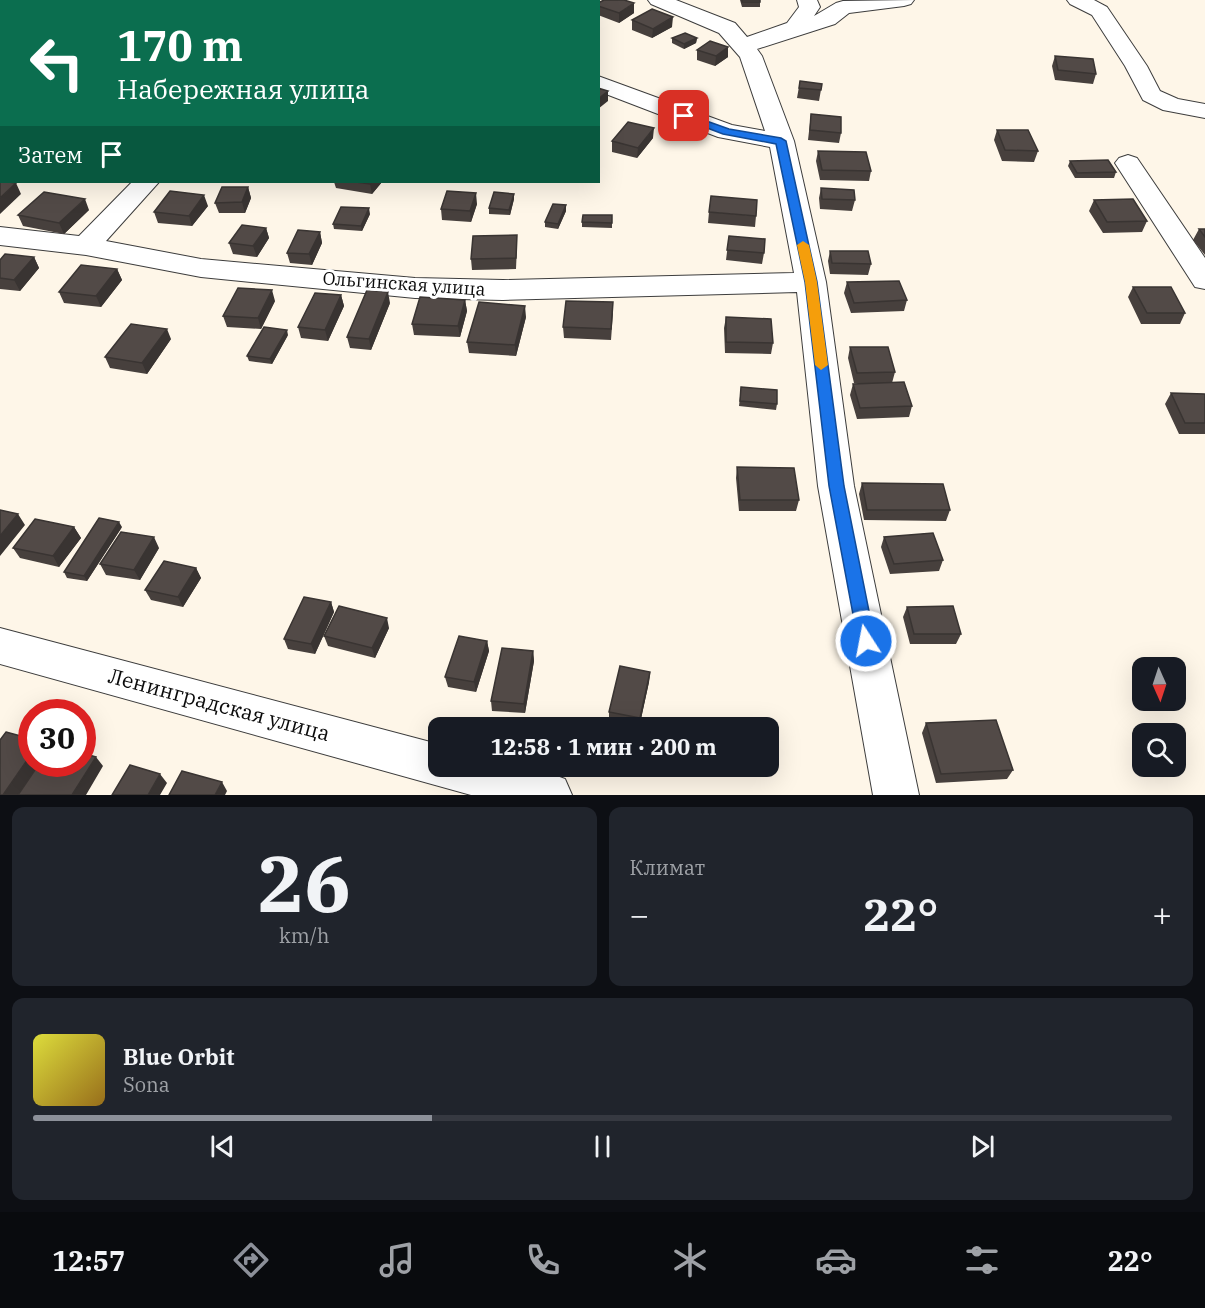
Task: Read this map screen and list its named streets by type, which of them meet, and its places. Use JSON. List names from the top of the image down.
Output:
{
  "streets": {
    "street": ["Ольгинская улица", "Ленинградская улица"]
  },
  "north": "bottom",
  "page": {
    "turn": ["170 m", "Набережная улица"],
    "then": "Затем",
    "limit": "30",
    "trip": "12:58 · 1 мин · 200 m",
    "tile": [
      ["26", "km/h"],
      "Климат"
    ],
    "heat": ["−", "22°", "+"],
    "song": ["Blue Orbit", "Sona"],
    "tabs": ["12:57", "22°"]
  }
}
